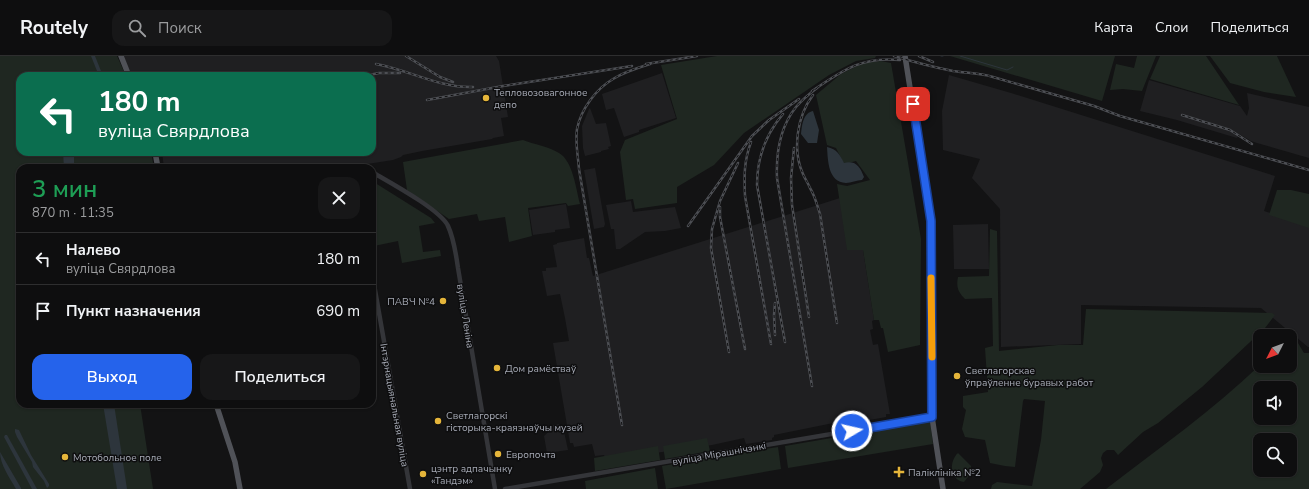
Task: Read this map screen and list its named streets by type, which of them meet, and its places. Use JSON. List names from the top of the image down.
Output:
{
  "streets": {
    "street": ["вуліца Леніна", "Інтэрнацыянальная вуліца", "вуліца Мірашнічэнкі"]
  },
  "places": {
    "other": [
      "Тепловозовагонное депо",
      "ПАВЧ №4",
      "Дом рамёстваў",
      "Светлагорскае ўпраўленне буравых работ",
      "Светлагорскі гісторыка-краязнаўчы музей",
      "Европочта",
      "Мотобольное поле",
      "цэнтр адпачынку «Тандэм»"
    ],
    "health": ["Паліклініка №2"]
  },
  "north": "bottom left",
  "page": {
    "header": "Routely",
    "search": "Поиск",
    "nav": ["Карта", "Слои", "Поделиться"],
    "turn": ["180 m", "вуліца Свярдлова"],
    "heading": ["3 мин", "870 m · 11:35"],
    "list": [
      {
        "name": "Налево",
        "note": "вуліца Свярдлова",
        "value": "180 m"
      },
      {
        "name": "Пункт назначения",
        "value": "690 m"
      }
    ],
    "buttons": ["Выход", "Поделиться"]
  }
}
